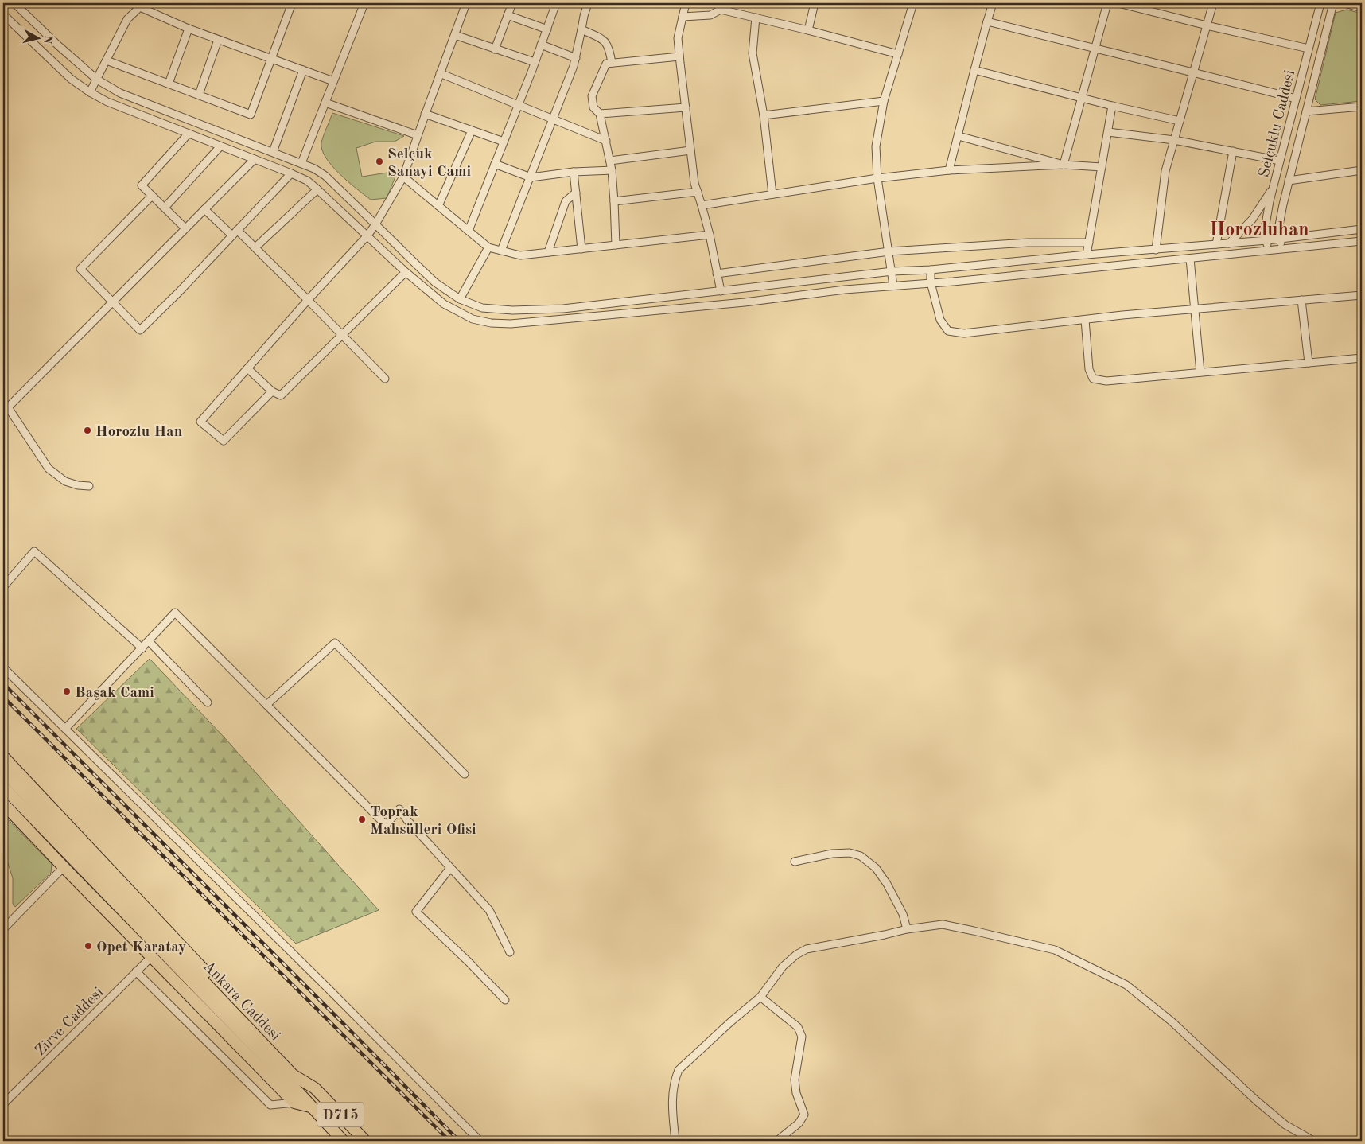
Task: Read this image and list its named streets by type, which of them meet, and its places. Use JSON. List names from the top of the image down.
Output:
{
  "streets": {
    "highway": ["Ankara Caddesi", "D715"],
    "street": ["Selçuklu Caddesi", "Zirve Caddesi"]
  },
  "crossings": [
    ["Ankara Caddesi", "D715"],
    ["Zirve Caddesi", "D715"]
  ],
  "districts": ["Horozluhan"],
  "places": [
    "Selçuk Sanayi Cami",
    "Horozlu Han",
    "Başak Cami",
    "Toprak Mahsülleri Ofisi",
    "Opet Karatay"
  ],
  "north": "right"
}
